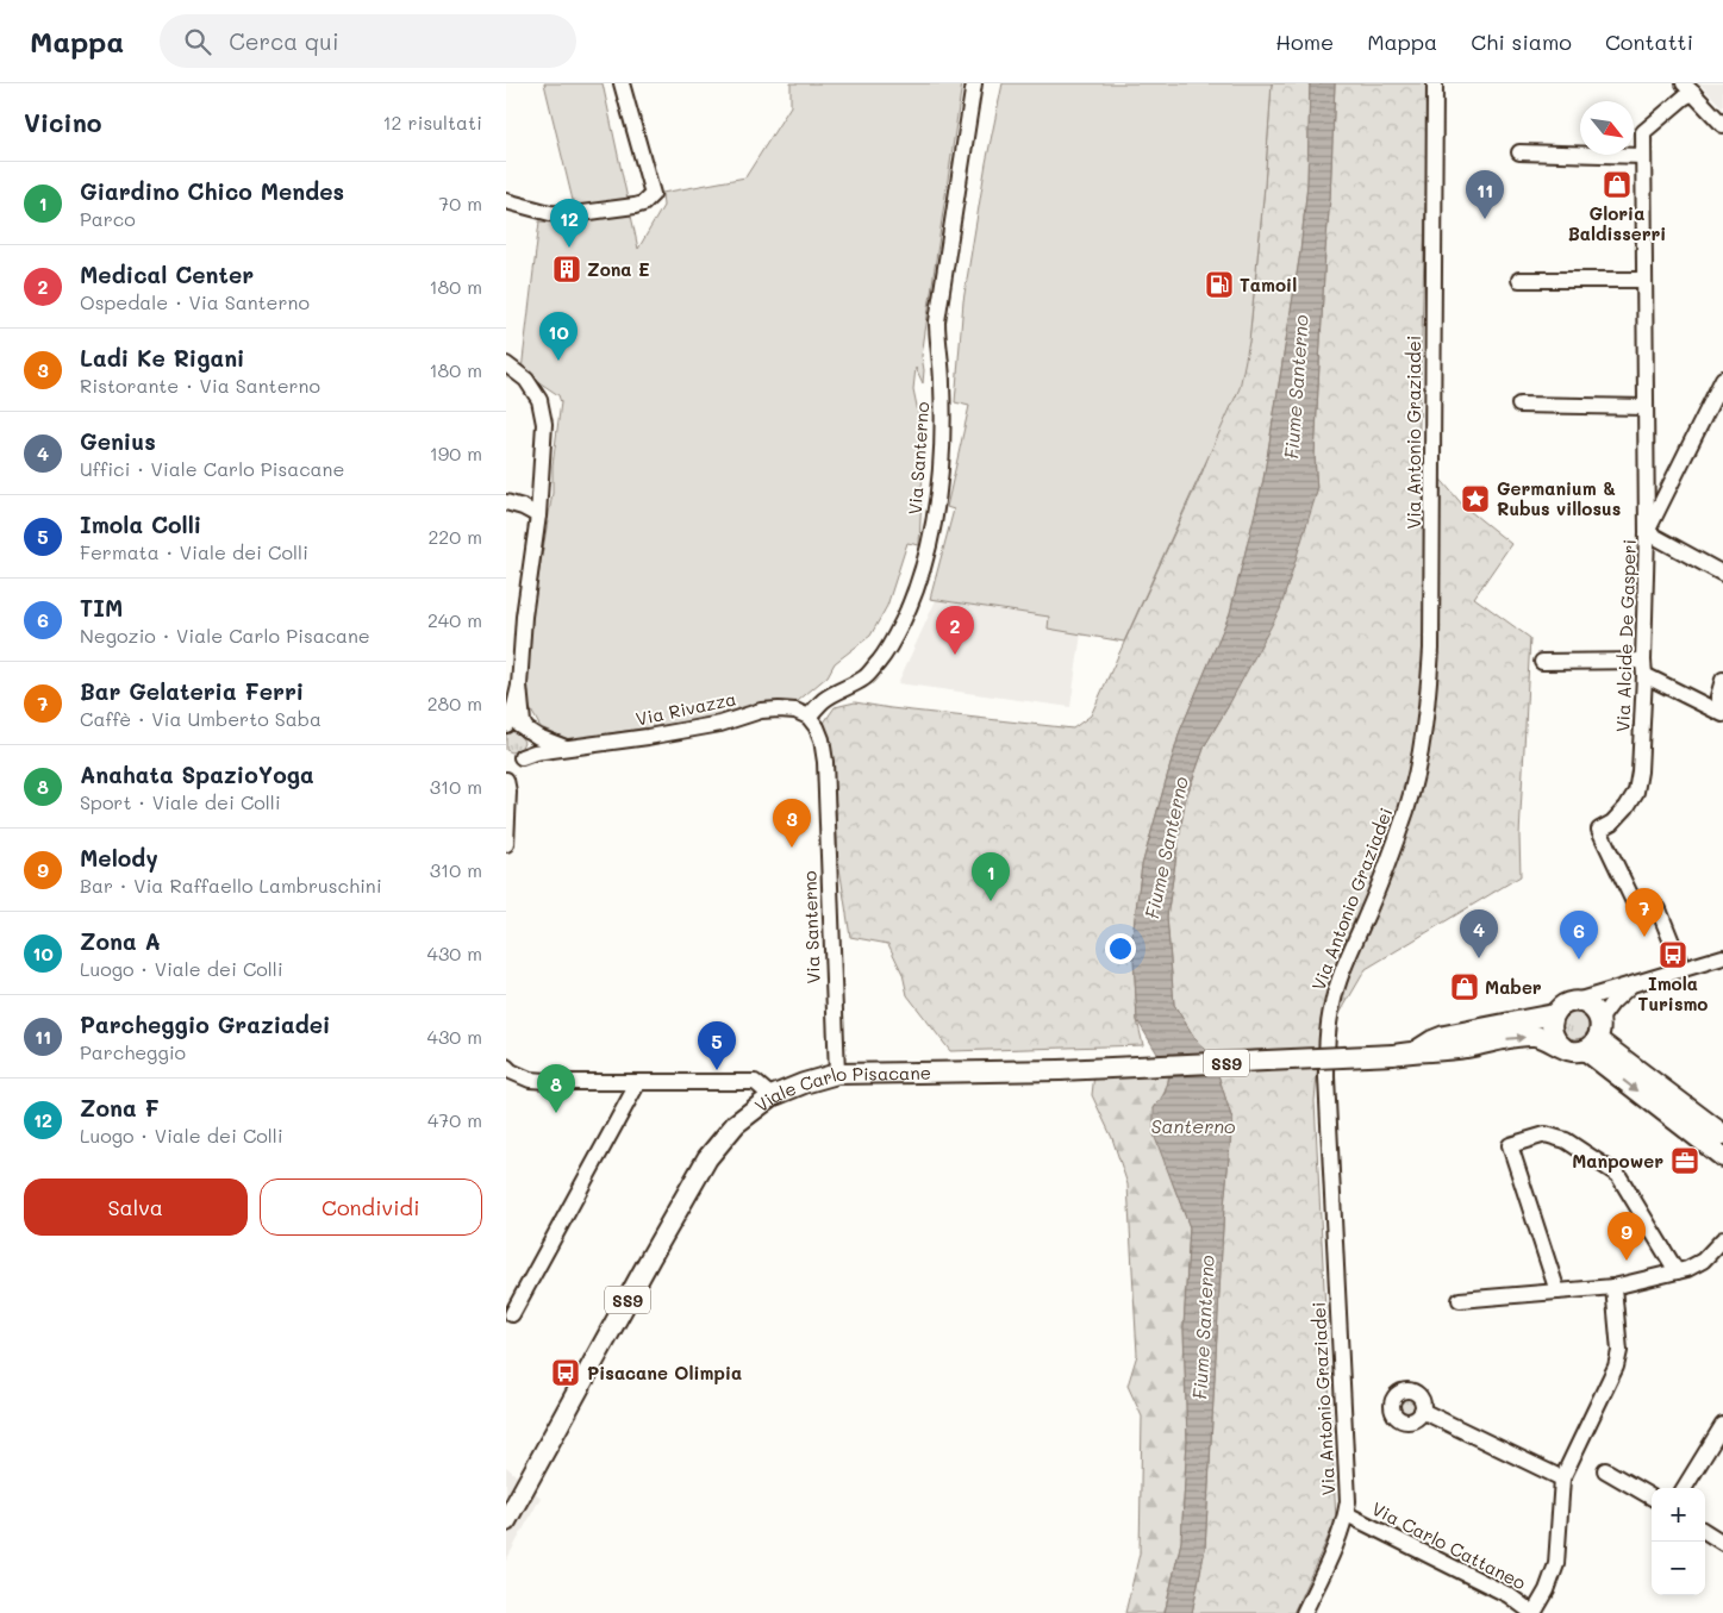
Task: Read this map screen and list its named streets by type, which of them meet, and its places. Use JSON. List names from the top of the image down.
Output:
{
  "streets": {
    "main road": ["SS9", "Viale Carlo Pisacane"],
    "street": [
      "Via Antonio Graziadei",
      "Via Santerno",
      "Via Alcide De Gasperi",
      "Via Rivazza",
      "Via Carlo Cattaneo"
    ]
  },
  "crossings": [
    ["Via Antonio Graziadei", "Via Carlo Cattaneo"],
    ["Via Santerno", "Via Rivazza"],
    ["Via Santerno", "Viale Carlo Pisacane"],
    ["Via Alcide De Gasperi", "Viale Carlo Pisacane"]
  ],
  "water": ["Fiume Santerno", "Santerno"],
  "places": {
    "shop": ["Gloria Baldisserri", "Maber"],
    "building": ["Zona E"],
    "fuel station": ["Tamoil"],
    "place": ["Germanium & Rubus villosus"],
    "bus stop": ["Imola Turismo", "Pisacane Olimpia"],
    "office": ["Manpower"]
  },
  "north": "bottom right",
  "page": {
    "header": "Mappa",
    "search": "Cerca qui",
    "nav": [
      "Home",
      "Mappa",
      "Chi siamo",
      "Contatti"
    ],
    "heading": ["Vicino", "12 risultati"],
    "list": [
      {
        "mark": "1",
        "name": "Giardino Chico Mendes",
        "note": "Parco",
        "value": "70 m"
      },
      {
        "mark": "2",
        "name": "Medical Center",
        "note": "Ospedale · Via Santerno",
        "value": "180 m"
      },
      {
        "mark": "3",
        "name": "Ladi Ke Rigani",
        "note": "Ristorante · Via Santerno",
        "value": "180 m"
      },
      {
        "mark": "4",
        "name": "Genius",
        "note": "Uffici · Viale Carlo Pisacane",
        "value": "190 m"
      },
      {
        "mark": "5",
        "name": "Imola Colli",
        "note": "Fermata · Viale dei Colli",
        "value": "220 m"
      },
      {
        "mark": "6",
        "name": "TIM",
        "note": "Negozio · Viale Carlo Pisacane",
        "value": "240 m"
      },
      {
        "mark": "7",
        "name": "Bar Gelateria Ferri",
        "note": "Caffè · Via Umberto Saba",
        "value": "280 m"
      },
      {
        "mark": "8",
        "name": "Anahata SpazioYoga",
        "note": "Sport · Viale dei Colli",
        "value": "310 m"
      },
      {
        "mark": "9",
        "name": "Melody",
        "note": "Bar · Via Raffaello Lambruschini",
        "value": "310 m"
      },
      {
        "mark": "10",
        "name": "Zona A",
        "note": "Luogo · Viale dei Colli",
        "value": "430 m"
      },
      {
        "mark": "11",
        "name": "Parcheggio Graziadei",
        "note": "Parcheggio",
        "value": "430 m"
      },
      {
        "mark": "12",
        "name": "Zona F",
        "note": "Luogo · Viale dei Colli",
        "value": "470 m"
      }
    ],
    "pins": [
      "11",
      "12",
      "10",
      "2",
      "3",
      "1",
      "7",
      "4",
      "6",
      "5",
      "8",
      "9"
    ],
    "buttons": ["Salva", "Condividi"],
    "map_buttons": ["+", "−"]
  }
}
